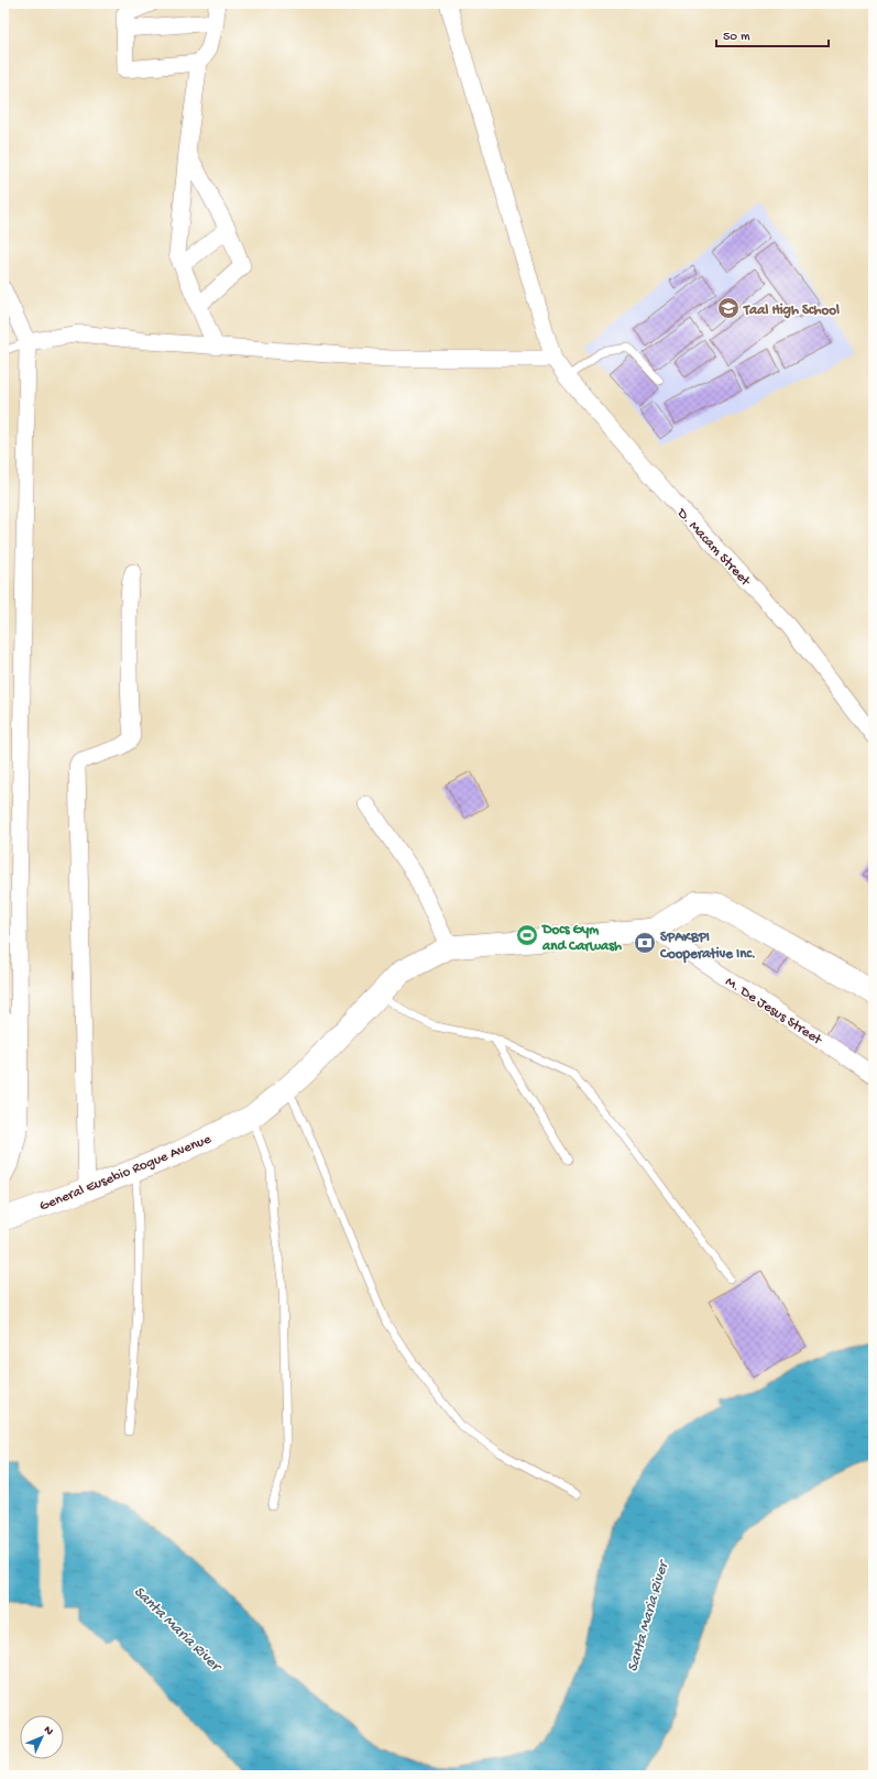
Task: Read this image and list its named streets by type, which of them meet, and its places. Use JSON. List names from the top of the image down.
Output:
{
  "streets": {
    "main road": ["General Eusebio Rogue Avenue"],
    "street": ["D. Macam Street", "M. De Jesus Street"]
  },
  "crossings": [
    ["M. De Jesus Street", "General Eusebio Rogue Avenue"]
  ],
  "water": ["Santa Maria River"],
  "places": {
    "school or university": ["Taal High School"],
    "sports": ["Docs Gym and Carwash"],
    "bank": ["SPAKBPI Cooperative Inc."]
  },
  "scale_bar": "50 m",
  "north": "top right"
}
